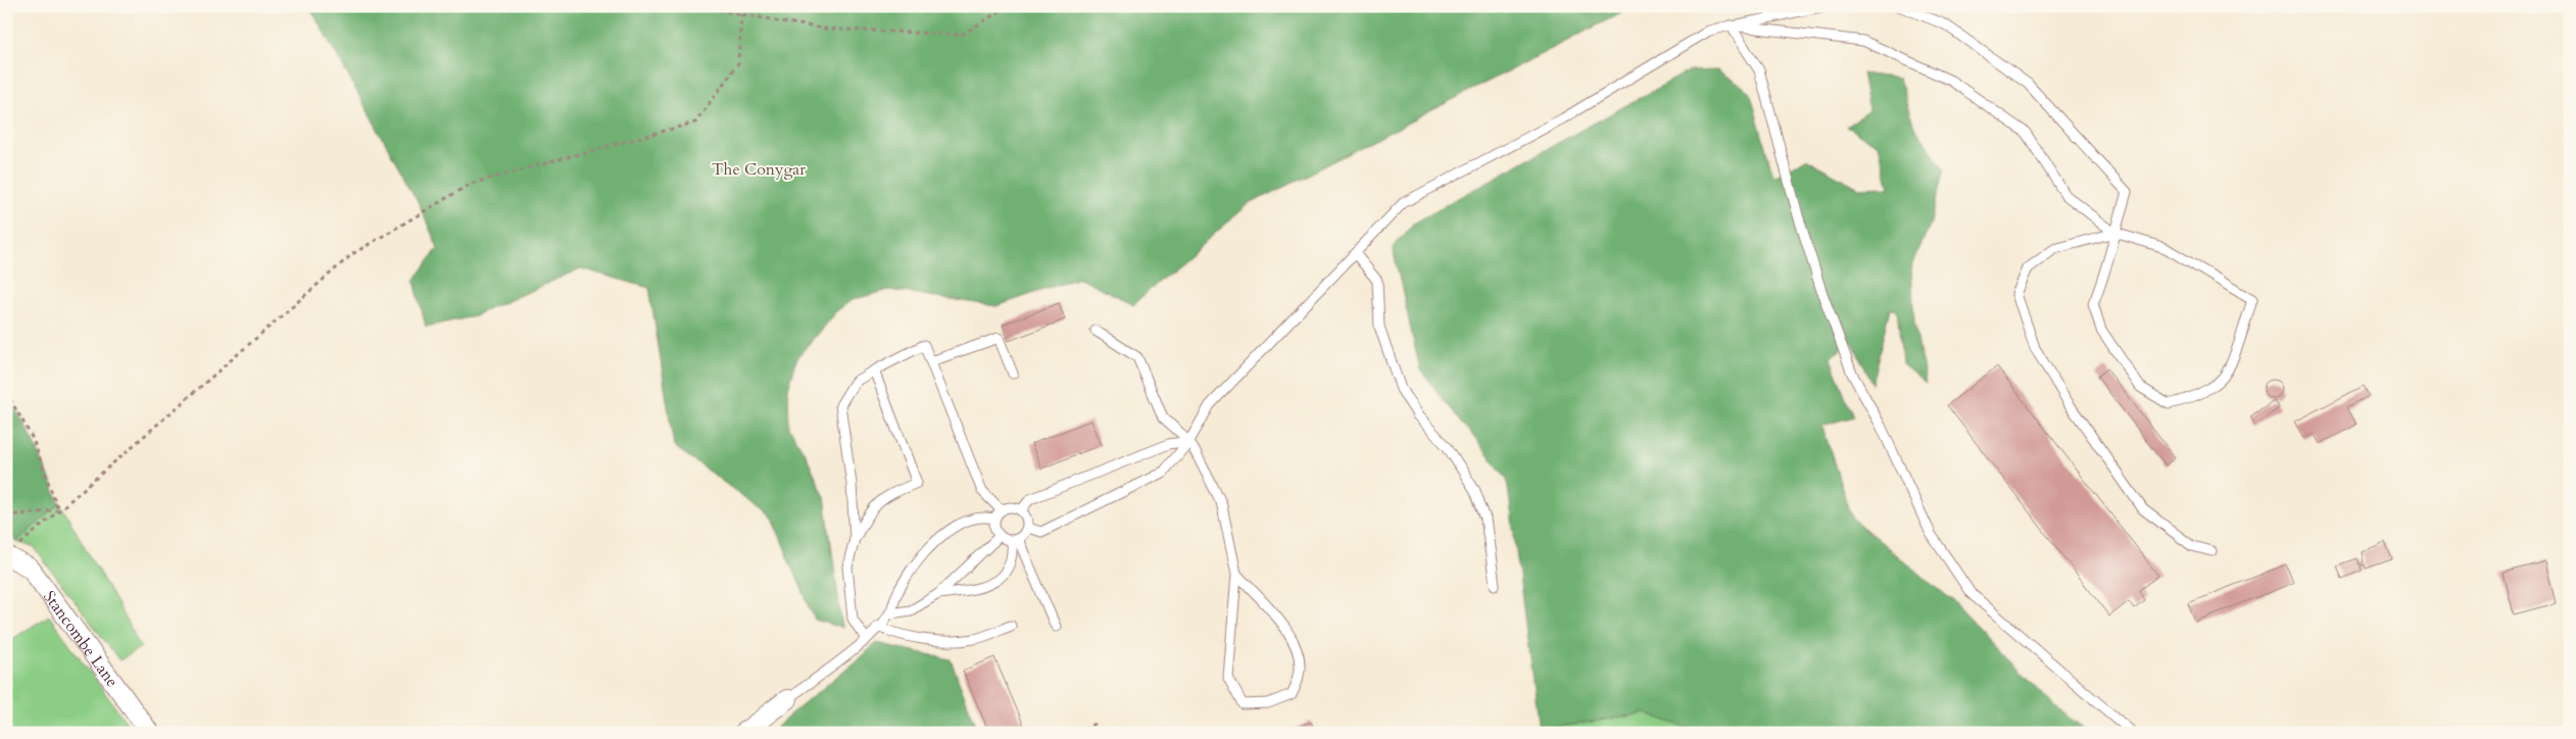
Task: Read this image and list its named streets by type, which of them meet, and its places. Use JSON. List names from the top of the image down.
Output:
{
  "streets": {
    "street": ["Stancombe Lane"]
  },
  "parks": ["The Conygar"]
}
